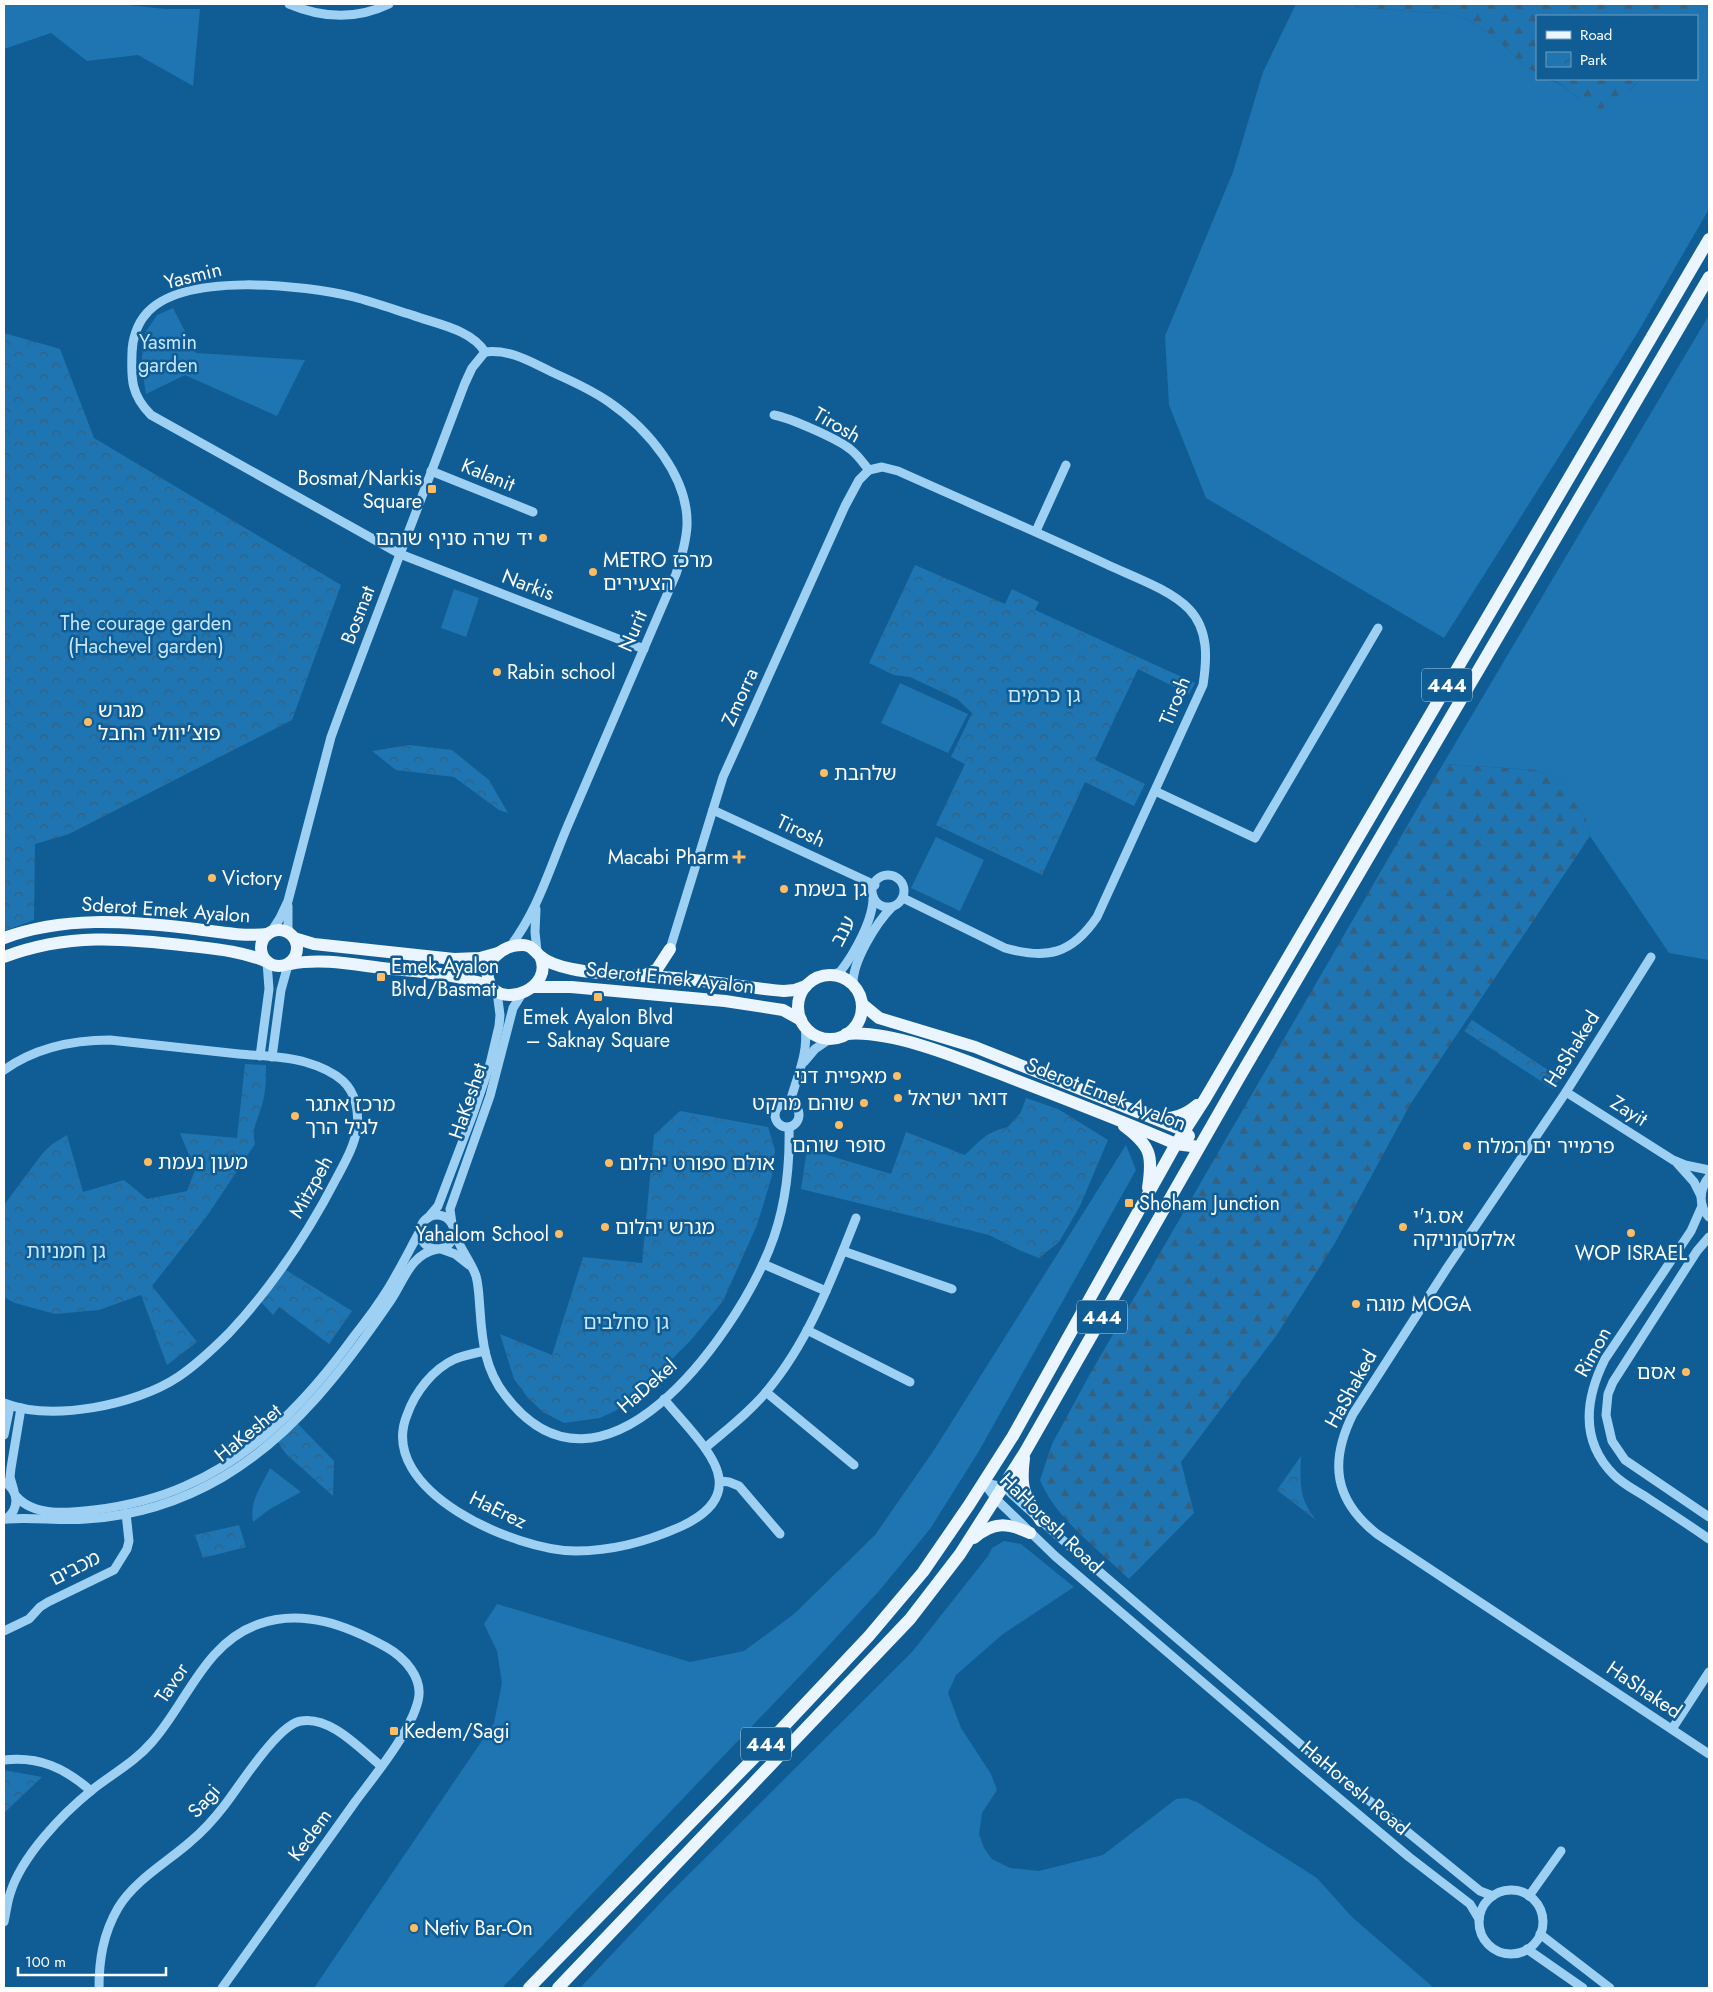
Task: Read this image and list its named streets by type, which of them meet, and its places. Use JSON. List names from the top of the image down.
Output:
{
  "streets": {
    "main road": ["444", "Sderot Emek Ayalon"],
    "street": [
      "Yasmin",
      "Tirosh",
      "Kalanit",
      "Narkis",
      "Bosmat",
      "Nurit",
      "Zmorra",
      "ענב",
      "HaShaked",
      "HaKeshet",
      "Zayit",
      "Mitzpeh",
      "Rimon",
      "HaDekel",
      "HaErez",
      "HaHoresh Road",
      "מכבים",
      "Tavor",
      "Sagi",
      "Kedem"
    ]
  },
  "crossings": [
    ["Yasmin", "Narkis"],
    ["Yasmin", "Bosmat"],
    ["Yasmin", "Nurit"],
    ["Tirosh", "Zmorra"],
    ["Tirosh", "ענב"],
    ["Kalanit", "Bosmat"],
    ["Narkis", "Bosmat"],
    ["Narkis", "Nurit"],
    ["Bosmat", "Nurit"],
    ["Bosmat", "Sderot Emek Ayalon"],
    ["Nurit", "Sderot Emek Ayalon"],
    ["Nurit", "HaKeshet"],
    ["444", "Sderot Emek Ayalon"],
    ["444", "HaHoresh Road"],
    ["Sderot Emek Ayalon", "ענב"],
    ["Sderot Emek Ayalon", "HaKeshet"],
    ["HaShaked", "Zayit"],
    ["HaKeshet", "HaDekel"],
    ["HaKeshet", "מכבים"],
    ["HaDekel", "HaErez"],
    ["Tavor", "Kedem"],
    ["Sagi", "Kedem"]
  ],
  "parks": [
    "Yasmin garden",
    "The courage garden (Hachevel garden)",
    "גן כרמים",
    "גן חמניות",
    "גן סחלבים"
  ],
  "places": {
    "transit": [
      "Bosmat/Narkis Square",
      "Emek Ayalon Blvd/Basmat",
      "Emek Ayalon Blvd – Saknay Square",
      "Shoham Junction",
      "Kedem/Sagi"
    ],
    "other": [
      "יד שרה סניף שוהם",
      "METRO מרכז הצעירים",
      "Rabin school",
      "מגרש פוצ'יוולי החבל",
      "שלהבת",
      "Victory",
      "גן בשמת",
      "מאפיית דני",
      "דואר ישראל",
      "שוהם מרקט",
      "מרכז אתגר לגיל הרך",
      "סופר שוהם",
      "פרמייר ים המלח",
      "מעון נעמת",
      "אולם ספורט יהלום",
      "מגרש יהלום",
      "אס.ג'י אלקטרוניקה",
      "WOP ISRAEL",
      "Yahalom School",
      "מוגה MOGA",
      "אסם",
      "Netiv Bar-On"
    ],
    "health": ["Macabi Pharm"]
  },
  "legend": ["Road", "Park"],
  "scale_bar": "100 m"
}
